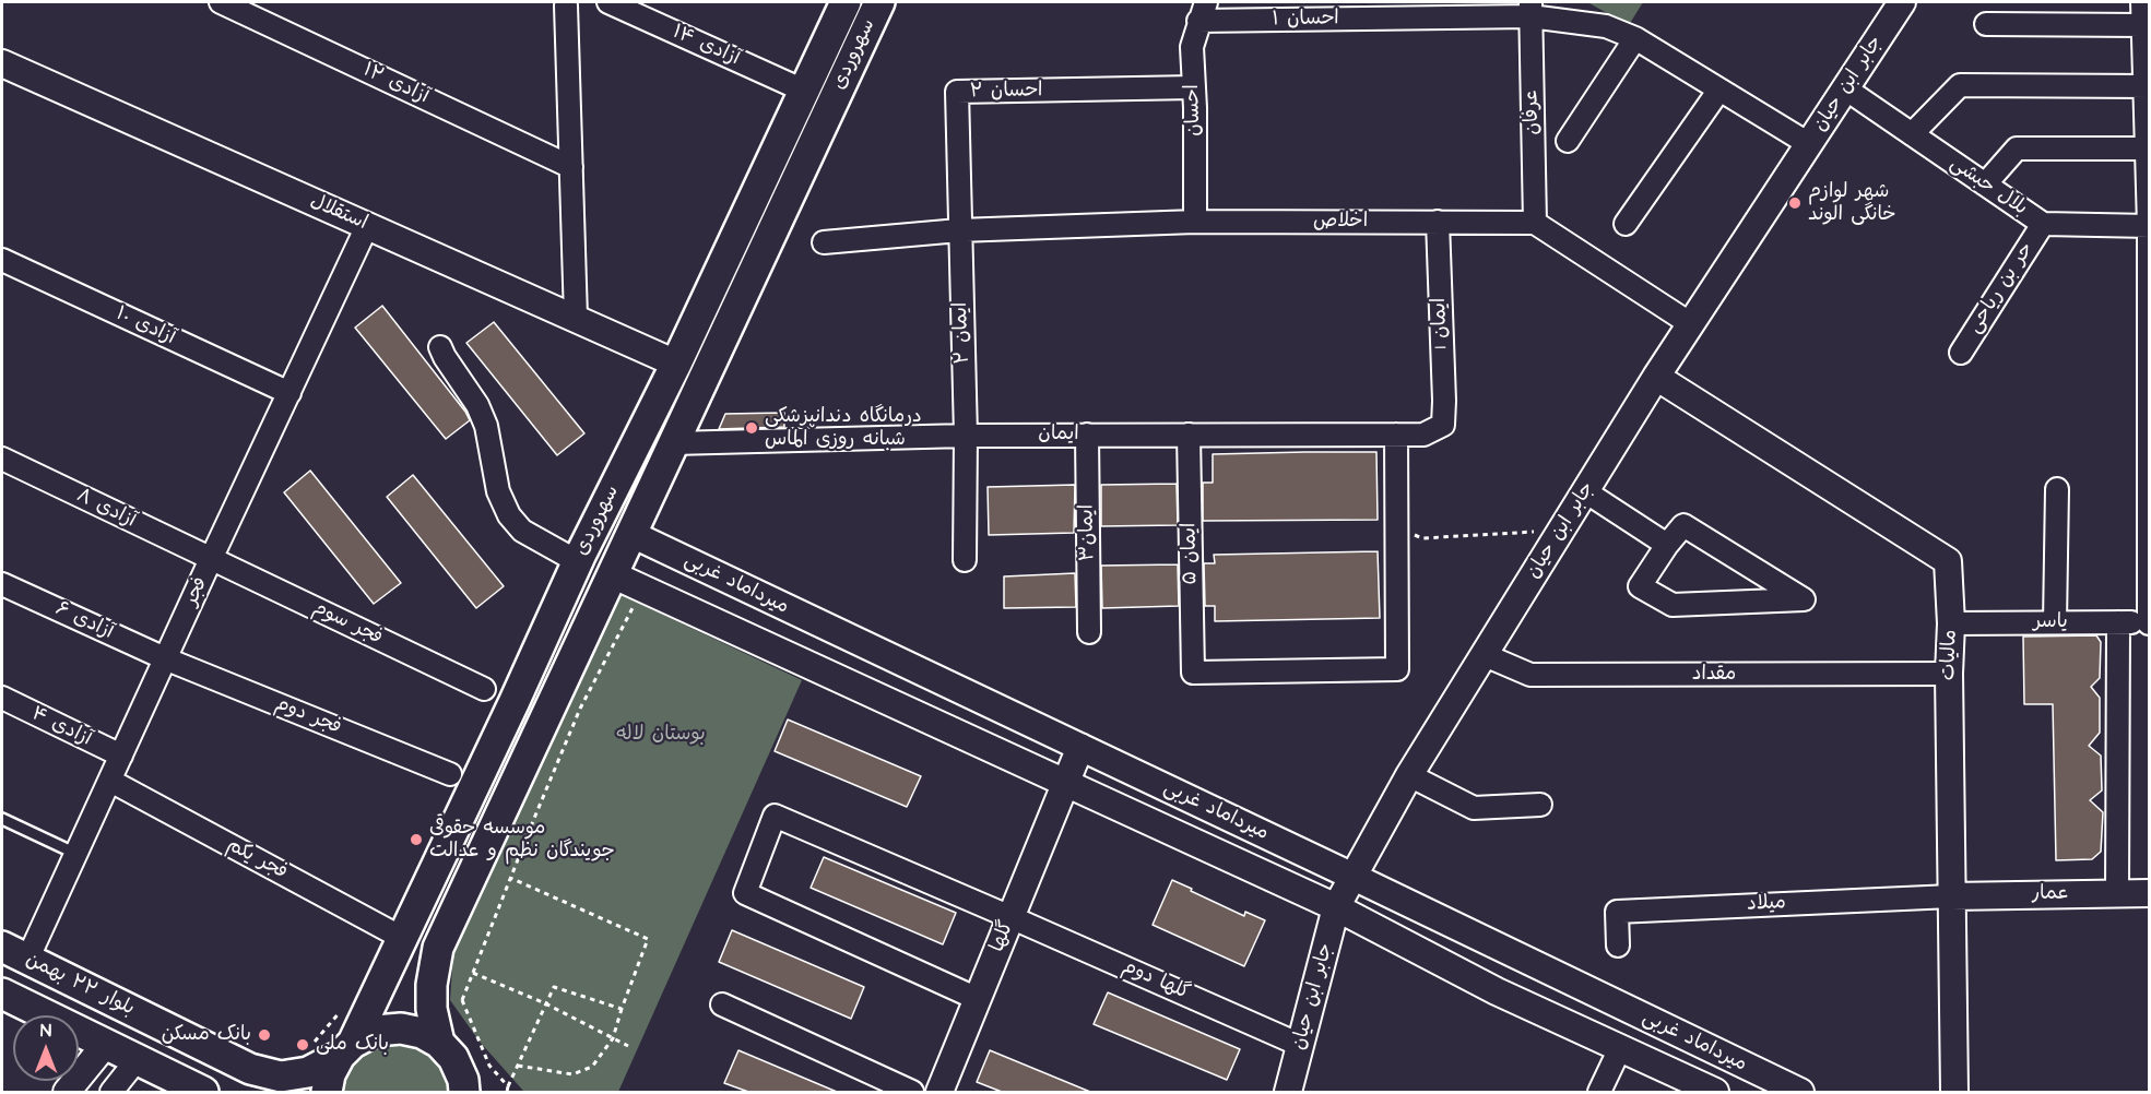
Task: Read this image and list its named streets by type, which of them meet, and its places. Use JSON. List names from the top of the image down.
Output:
{
  "streets": {
    "main road": ["سهروردی", "بلوار ۲۲ بهمن"],
    "street": [
      "احسان ۱",
      "آزادی ۱۴",
      "آزادی ۱۲",
      "جابر ابن حیان",
      "احسان ۲",
      "احسان",
      "عرفان",
      "بلال حبشی",
      "استقلال",
      "اخلاص",
      "حر بن ریاحی",
      "ایمان 1",
      "آزادی ۱۰",
      "ایمان ۲",
      "ایمان",
      "آزادی ۸",
      "ایمان۳",
      "ایمان ۵",
      "میرداماد غربی",
      "فجر",
      "آزادی ۶",
      "یاسر",
      "فجر سوم",
      "مالیات",
      "مقداد",
      "فجر دوم",
      "آزادی ۴",
      "فجر یکم",
      "عمار",
      "میلاد",
      "گلها",
      "گلها دوم"
    ]
  },
  "crossings": [
    ["احسان ۱", "جابر ابن حیان"],
    ["احسان ۱", "احسان"],
    ["احسان ۱", "عرفان"],
    ["آزادی ۱۴", "سهروردی"],
    ["سهروردی", "استقلال"],
    ["سهروردی", "ایمان"],
    ["سهروردی", "میرداماد غربی"],
    ["سهروردی", "فجر یکم"],
    ["سهروردی", "بلوار ۲۲ بهمن"],
    ["جابر ابن حیان", "بلال حبشی"],
    ["جابر ابن حیان", "میرداماد غربی"],
    ["جابر ابن حیان", "مالیات"],
    ["جابر ابن حیان", "مقداد"],
    ["جابر ابن حیان", "گلها دوم"],
    ["احسان ۲", "احسان"],
    ["احسان ۲", "اخلاص"],
    ["احسان ۲", "ایمان ۲"],
    ["احسان", "اخلاص"],
    ["عرفان", "اخلاص"],
    ["بلال حبشی", "حر بن ریاحی"],
    ["استقلال", "فجر"],
    ["اخلاص", "ایمان 1"],
    ["اخلاص", "ایمان ۲"],
    ["ایمان 1", "ایمان"],
    ["آزادی ۱۰", "فجر"],
    ["ایمان ۲", "ایمان"],
    ["ایمان", "ایمان۳"],
    ["ایمان", "ایمان ۵"],
    ["آزادی ۸", "فجر"],
    ["آزادی ۸", "فجر سوم"],
    ["میرداماد غربی", "گلها"],
    ["فجر", "آزادی ۶"],
    ["فجر", "فجر سوم"],
    ["فجر", "فجر دوم"],
    ["فجر", "آزادی ۴"],
    ["فجر", "فجر یکم"],
    ["فجر", "بلوار ۲۲ بهمن"],
    ["آزادی ۶", "فجر دوم"],
    ["یاسر", "مالیات"],
    ["مالیات", "مقداد"],
    ["مالیات", "عمار"],
    ["مالیات", "میلاد"],
    ["عمار", "میلاد"],
    ["گلها", "گلها دوم"]
  ],
  "parks": ["بوستان لاله"],
  "places": [
    "شهر لوازم خانگی الوند",
    "درمانگاه دندان‍‍پزشکی شبانه روزی الماس",
    "موسسه حقوقی جویندگان نظم و عدالت",
    "بانک مسکن",
    "بانک ملی"
  ],
  "north": "top"
}
